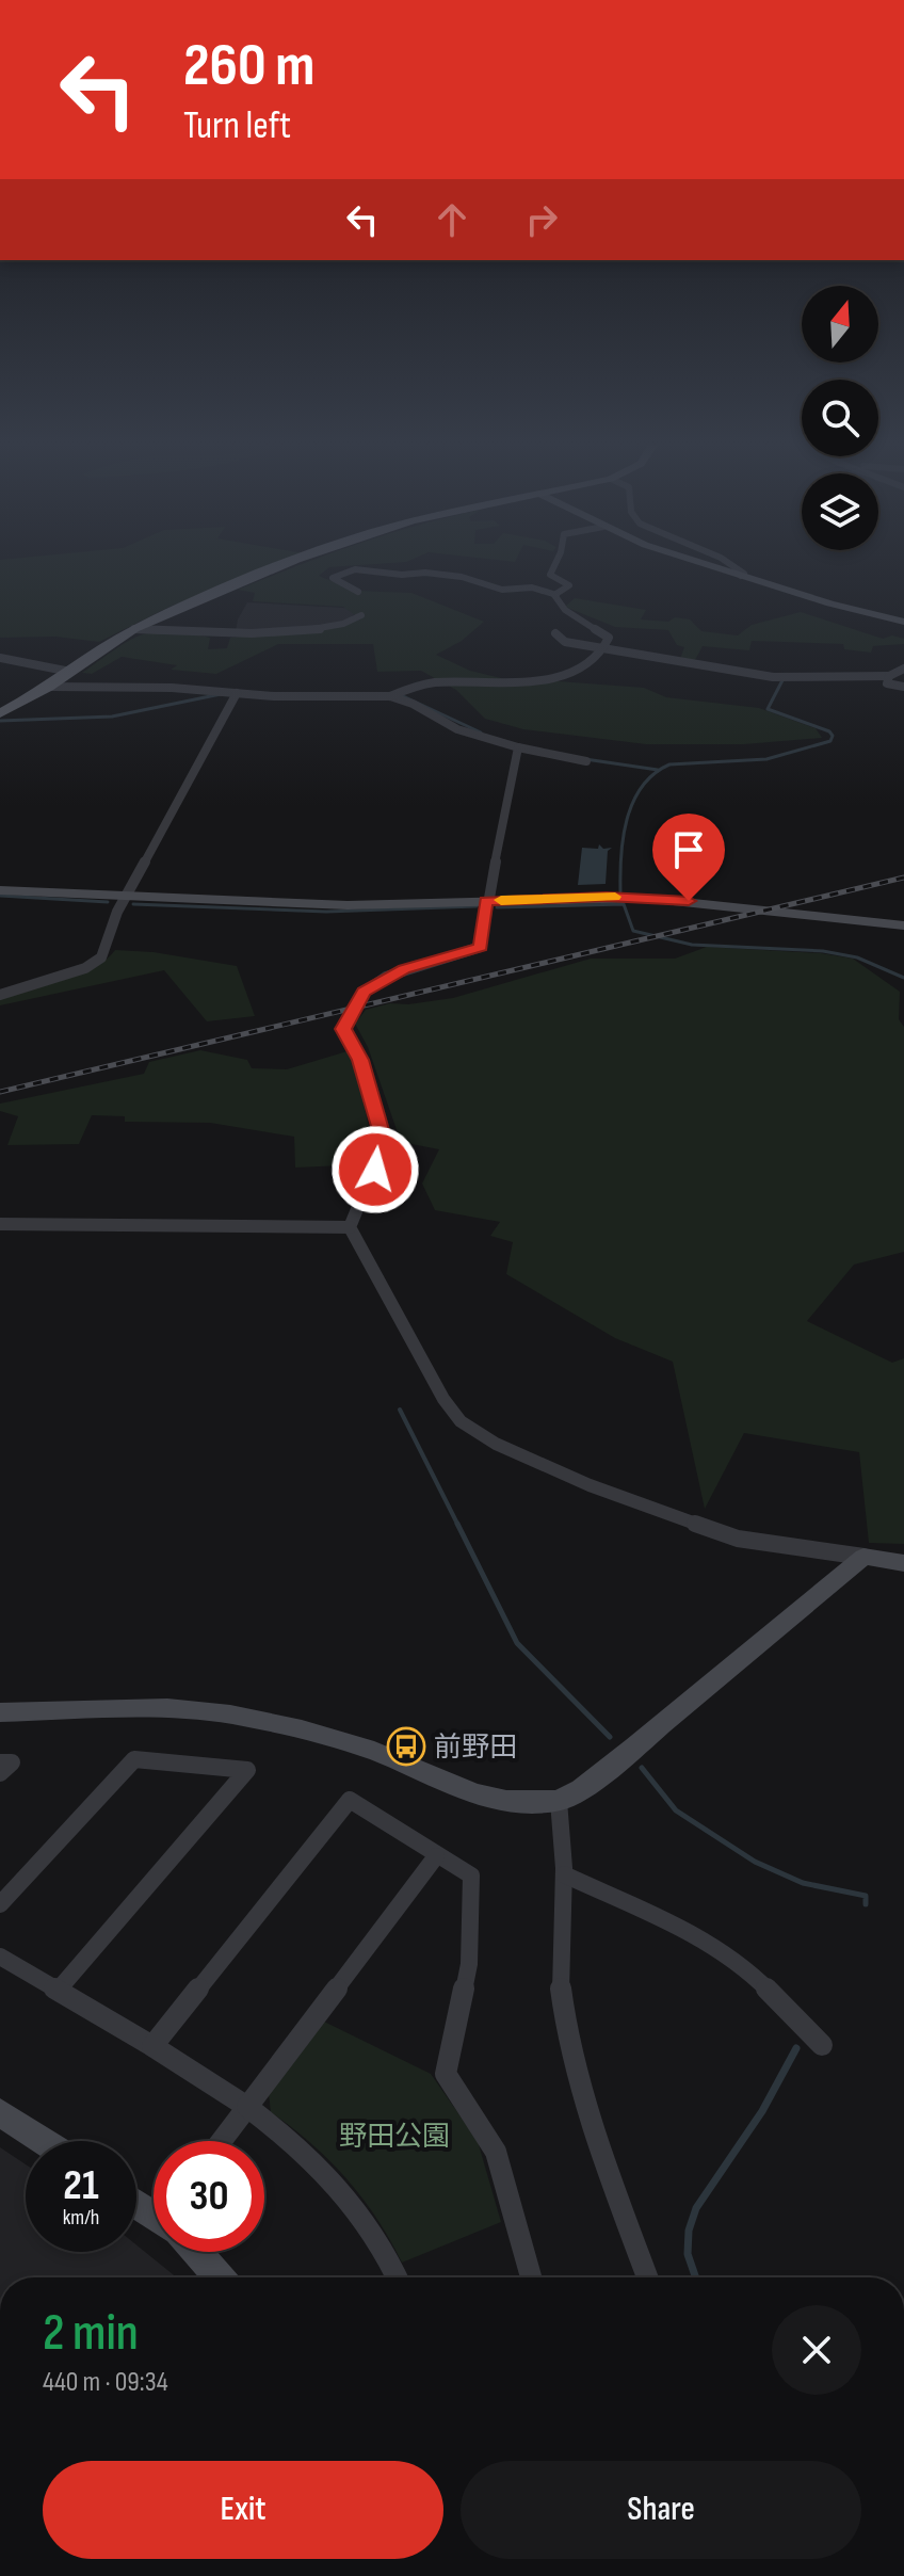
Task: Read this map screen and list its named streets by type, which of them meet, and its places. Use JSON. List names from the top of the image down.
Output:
{
  "parks": ["野田公園"],
  "places": {
    "bus stop": ["前野田"]
  },
  "north": "top",
  "page": {
    "turn": ["260 m", "Turn left"],
    "speed": "21 km/h",
    "limit": "30",
    "heading": ["2 min", "440 m · 09:34"],
    "buttons": ["Exit", "Share"]
  }
}
